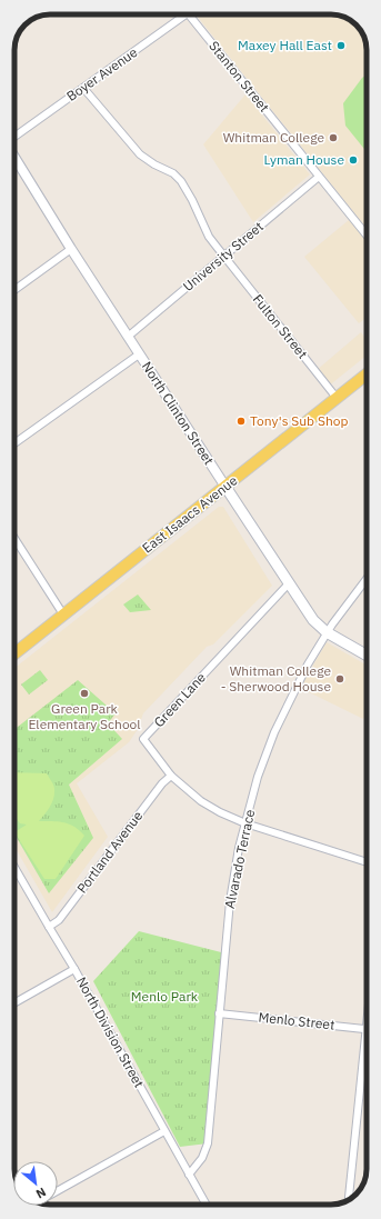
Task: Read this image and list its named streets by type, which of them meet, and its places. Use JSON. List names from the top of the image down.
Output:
{
  "streets": {
    "main road": ["North Clinton Street", "East Isaacs Avenue"],
    "street": [
      "Boyer Avenue",
      "Stanton Street",
      "University Street",
      "Fulton Street",
      "Green Lane",
      "Portland Avenue",
      "Alvarado Terrace",
      "Menlo Street",
      "North Division Street"
    ]
  },
  "crossings": [
    ["Boyer Avenue", "Fulton Street"],
    ["Stanton Street", "University Street"],
    ["University Street", "Fulton Street"],
    ["University Street", "North Clinton Street"],
    ["Fulton Street", "East Isaacs Avenue"],
    ["North Clinton Street", "East Isaacs Avenue"],
    ["North Clinton Street", "Green Lane"],
    ["North Clinton Street", "Alvarado Terrace"],
    ["Green Lane", "Portland Avenue"],
    ["Portland Avenue", "North Division Street"],
    ["Alvarado Terrace", "Menlo Street"],
    ["Alvarado Terrace", "North Division Street"]
  ],
  "parks": ["Menlo Park"],
  "places": [
    "Maxey Hall East",
    "Whitman College",
    "Lyman House",
    "Tony's Sub Shop",
    "Whitman College - Sherwood House",
    "Green Park Elementary School"
  ],
  "north": "bottom right"
}
